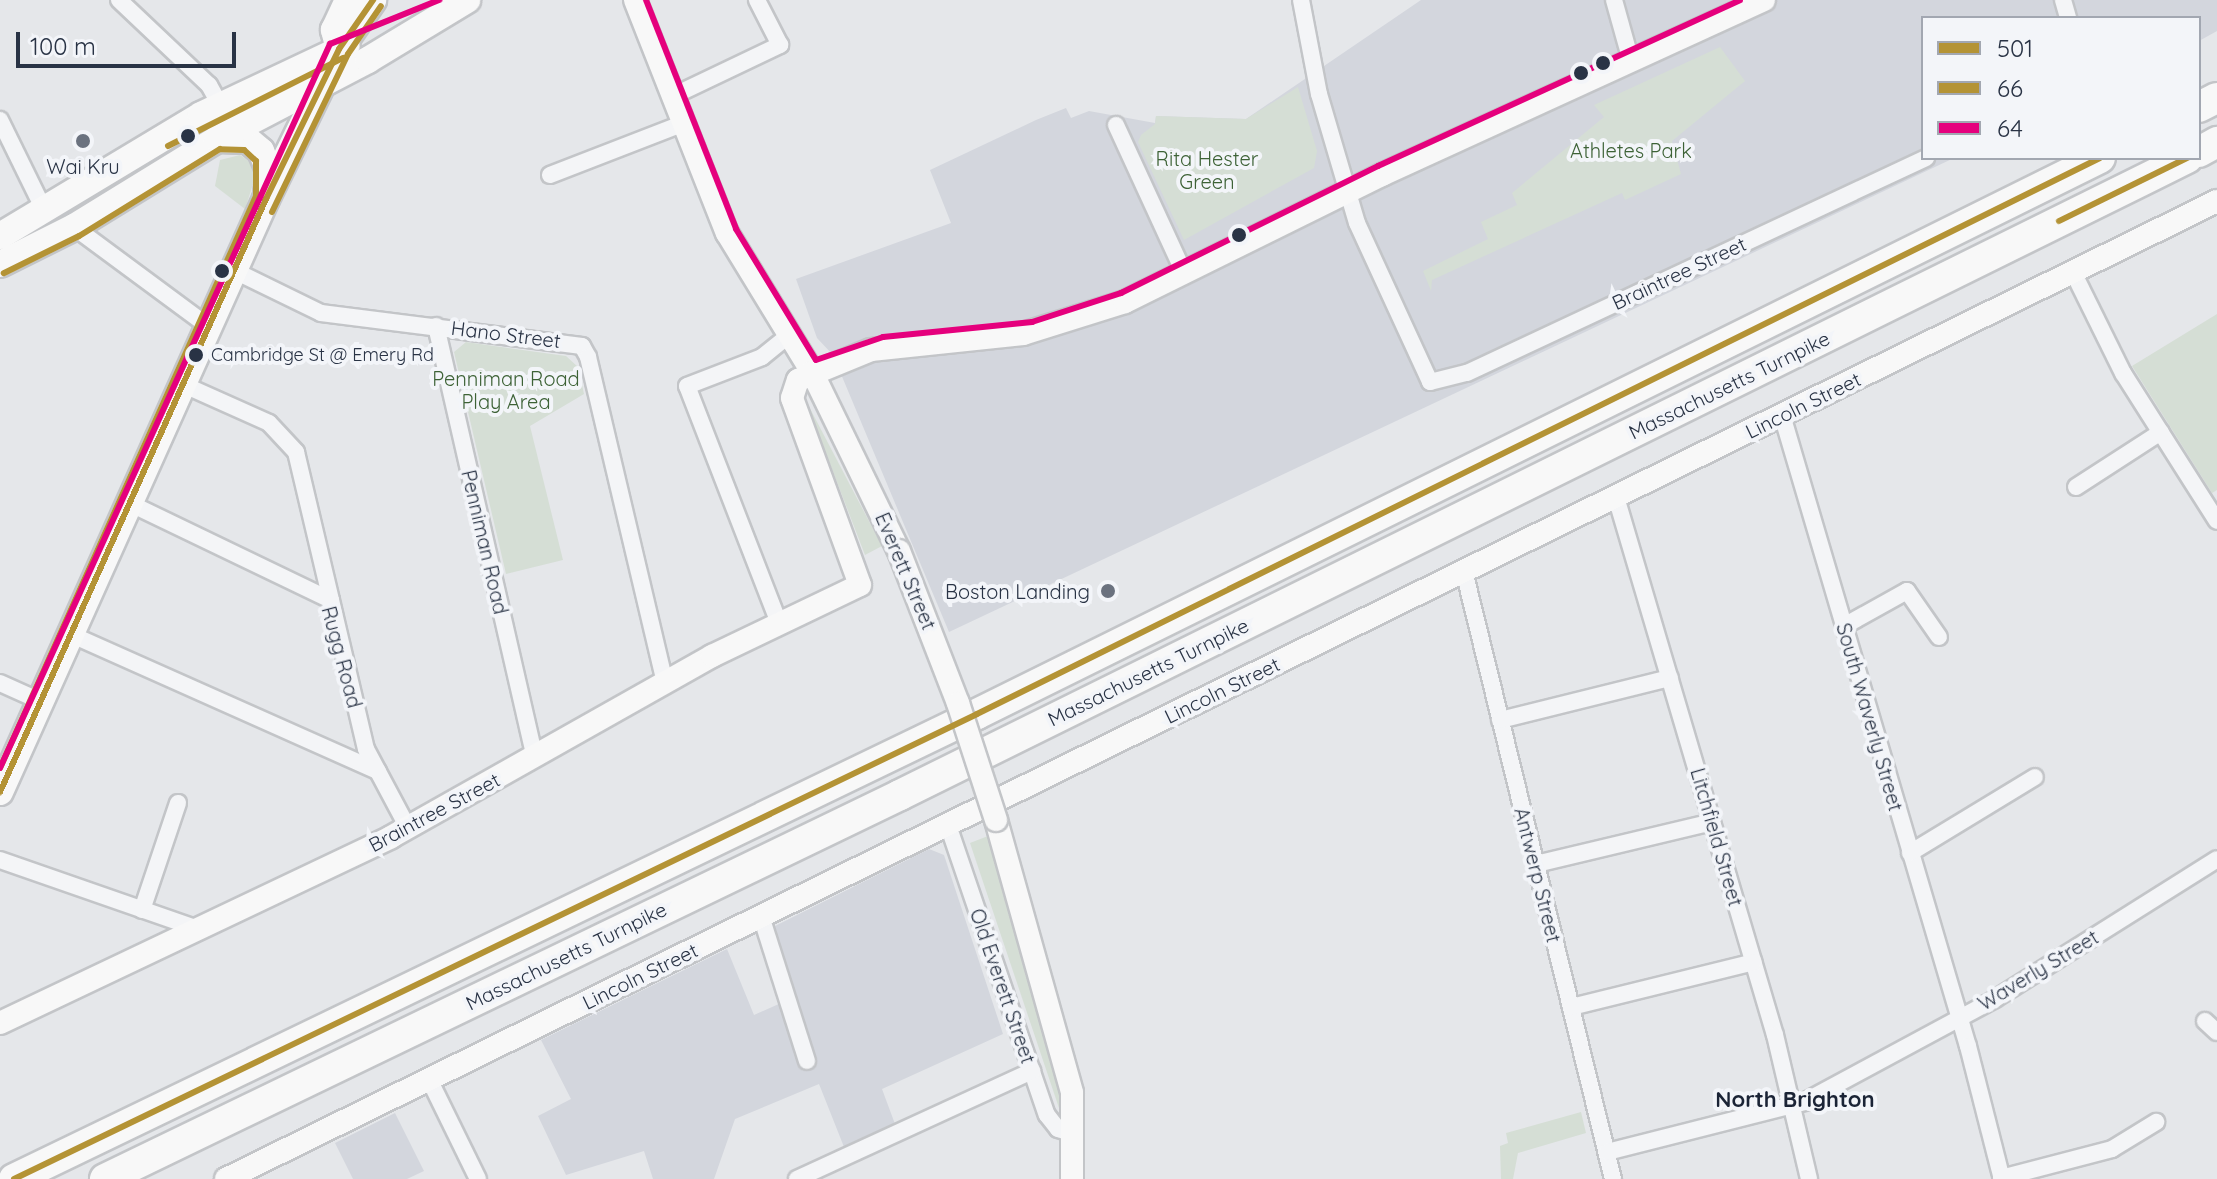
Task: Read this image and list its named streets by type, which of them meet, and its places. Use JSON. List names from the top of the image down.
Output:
{
  "streets": {
    "highway": ["Massachusetts Turnpike"],
    "street": [
      "Braintree Street",
      "Hano Street",
      "Lincoln Street",
      "Penniman Road",
      "Everett Street",
      "Rugg Road",
      "South Waverly Street",
      "Litchfield Street",
      "Antwerp Street",
      "Waverly Street",
      "Old Everett Street"
    ]
  },
  "crossings": [
    ["Braintree Street", "Hano Street"],
    ["Braintree Street", "Penniman Road"],
    ["Braintree Street", "Everett Street"],
    ["Braintree Street", "Rugg Road"],
    ["Hano Street", "Penniman Road"],
    ["Lincoln Street", "South Waverly Street"],
    ["Lincoln Street", "Litchfield Street"],
    ["Lincoln Street", "Antwerp Street"],
    ["Lincoln Street", "Old Everett Street"],
    ["Everett Street", "Old Everett Street"],
    ["South Waverly Street", "Waverly Street"]
  ],
  "districts": ["North Brighton"],
  "parks": ["Athletes Park", "Rita Hester Green", "Penniman Road Play Area"],
  "places": ["Wai Kru", "Cambridge St @ Emery Rd", "Boston Landing"],
  "lines": ["transit line 501", "transit line 64", "transit line 66"],
  "legend": ["501", "66", "64"],
  "scale_bar": "100 m"
}
